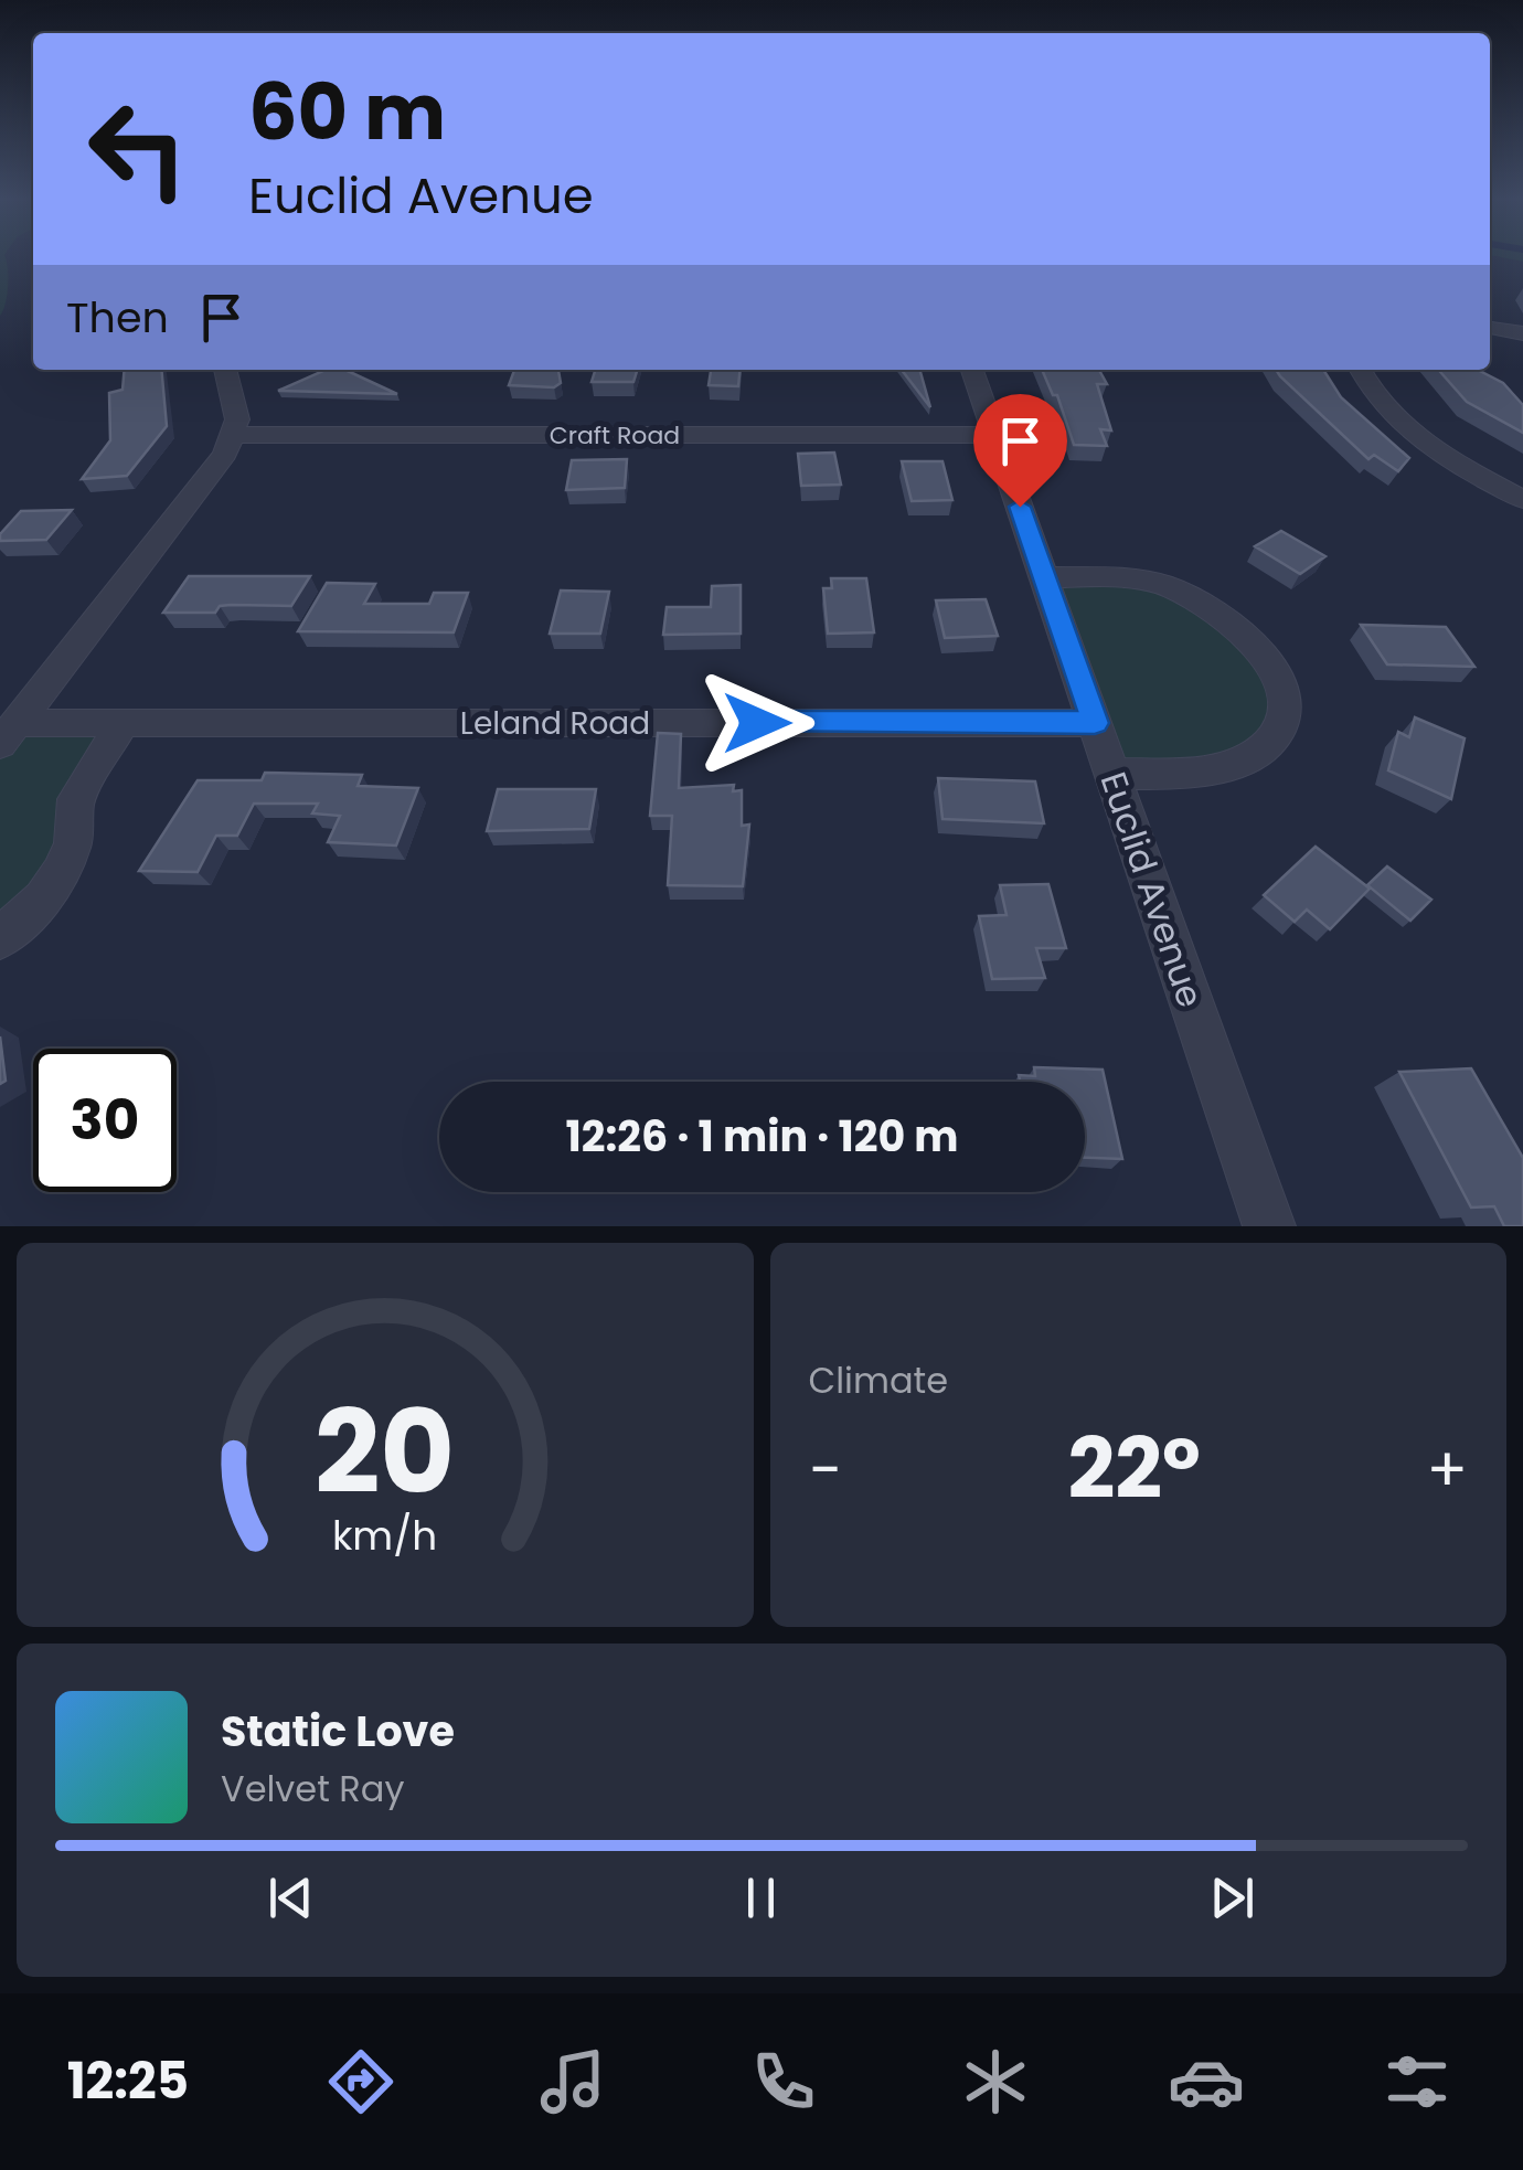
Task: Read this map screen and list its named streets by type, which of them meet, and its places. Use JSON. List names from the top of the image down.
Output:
{
  "streets": {
    "street": ["Craft Road", "Leland Road", "Euclid Avenue"]
  },
  "crossings": [
    ["Craft Road", "Euclid Avenue"],
    ["Leland Road", "Euclid Avenue"]
  ],
  "page": {
    "turn": ["60 m", "Euclid Avenue"],
    "then": "Then",
    "limit": "30",
    "trip": "12:26 · 1 min · 120 m",
    "tile": "Climate",
    "heat": ["−", "22°", "+"],
    "song": ["Static Love", "Velvet Ray"],
    "tabs": "12:25",
    "gauge": ["20", "km/h"]
  }
}
